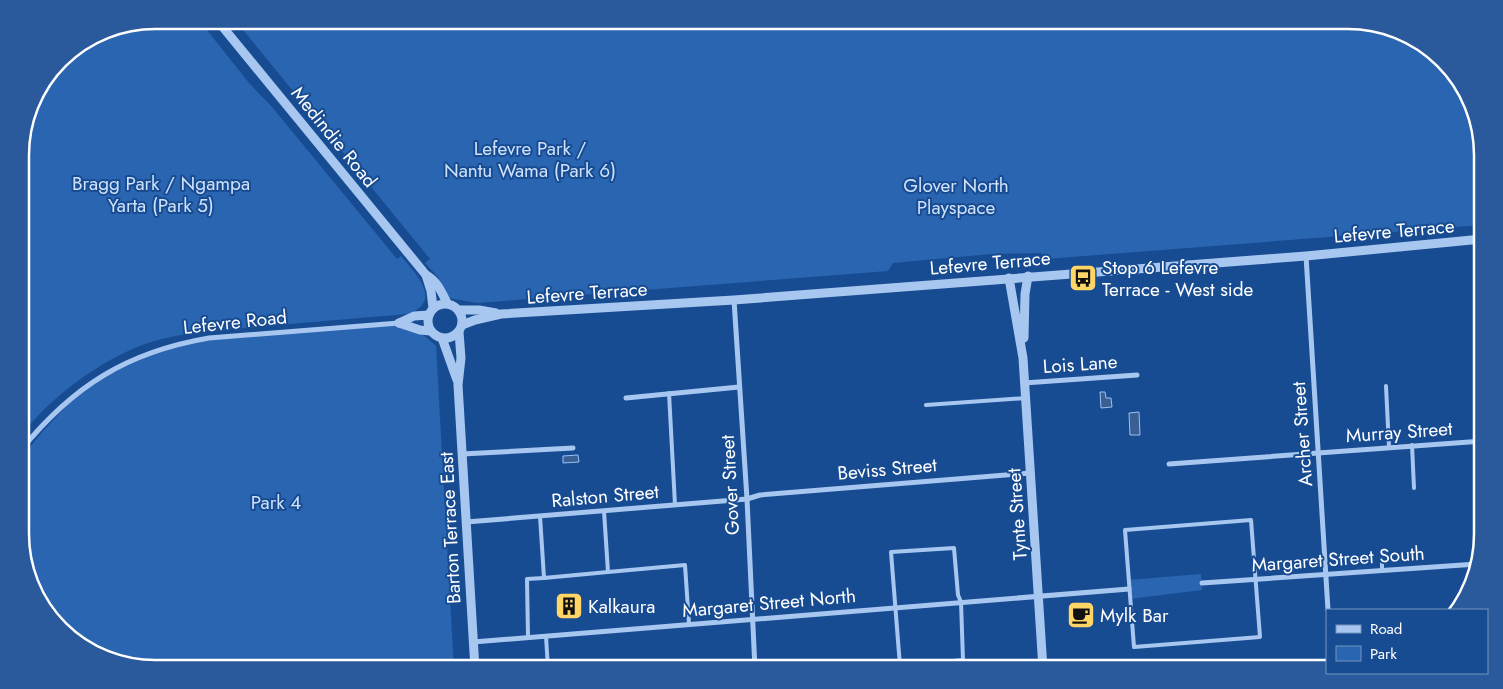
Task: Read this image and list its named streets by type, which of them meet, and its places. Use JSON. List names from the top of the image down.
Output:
{
  "streets": {
    "street": [
      "Medindie Road",
      "Lefevre Terrace",
      "Lefevre Road",
      "Lois Lane",
      "Murray Street",
      "Archer Street",
      "Beviss Street",
      "Gover Street",
      "Ralston Street",
      "Tynte Street",
      "Barton Terrace East",
      "Margaret Street South",
      "Margaret Street North"
    ]
  },
  "crossings": [
    ["Medindie Road", "Lefevre Terrace"],
    ["Medindie Road", "Lefevre Road"],
    ["Medindie Road", "Barton Terrace East"],
    ["Lefevre Terrace", "Lefevre Road"],
    ["Lefevre Terrace", "Archer Street"],
    ["Lefevre Terrace", "Gover Street"],
    ["Lefevre Terrace", "Tynte Street"],
    ["Lefevre Terrace", "Barton Terrace East"],
    ["Lefevre Road", "Barton Terrace East"],
    ["Lois Lane", "Tynte Street"],
    ["Murray Street", "Archer Street"],
    ["Archer Street", "Margaret Street South"],
    ["Beviss Street", "Gover Street"],
    ["Beviss Street", "Ralston Street"],
    ["Beviss Street", "Tynte Street"],
    ["Gover Street", "Ralston Street"],
    ["Gover Street", "Margaret Street North"],
    ["Ralston Street", "Barton Terrace East"],
    ["Tynte Street", "Margaret Street North"],
    ["Barton Terrace East", "Margaret Street North"]
  ],
  "parks": [
    "Lefevre Park / Nantu Wama (Park 6)",
    "Bragg Park / Ngampa Yarta (Park 5)",
    "Glover North Playspace",
    "Park 4"
  ],
  "places": {
    "bus stop": ["Stop 6 Lefevre Terrace - West side"],
    "building": ["Kalkaura"],
    "cafe": ["Mylk Bar"]
  },
  "legend": ["Road", "Park"]
}
